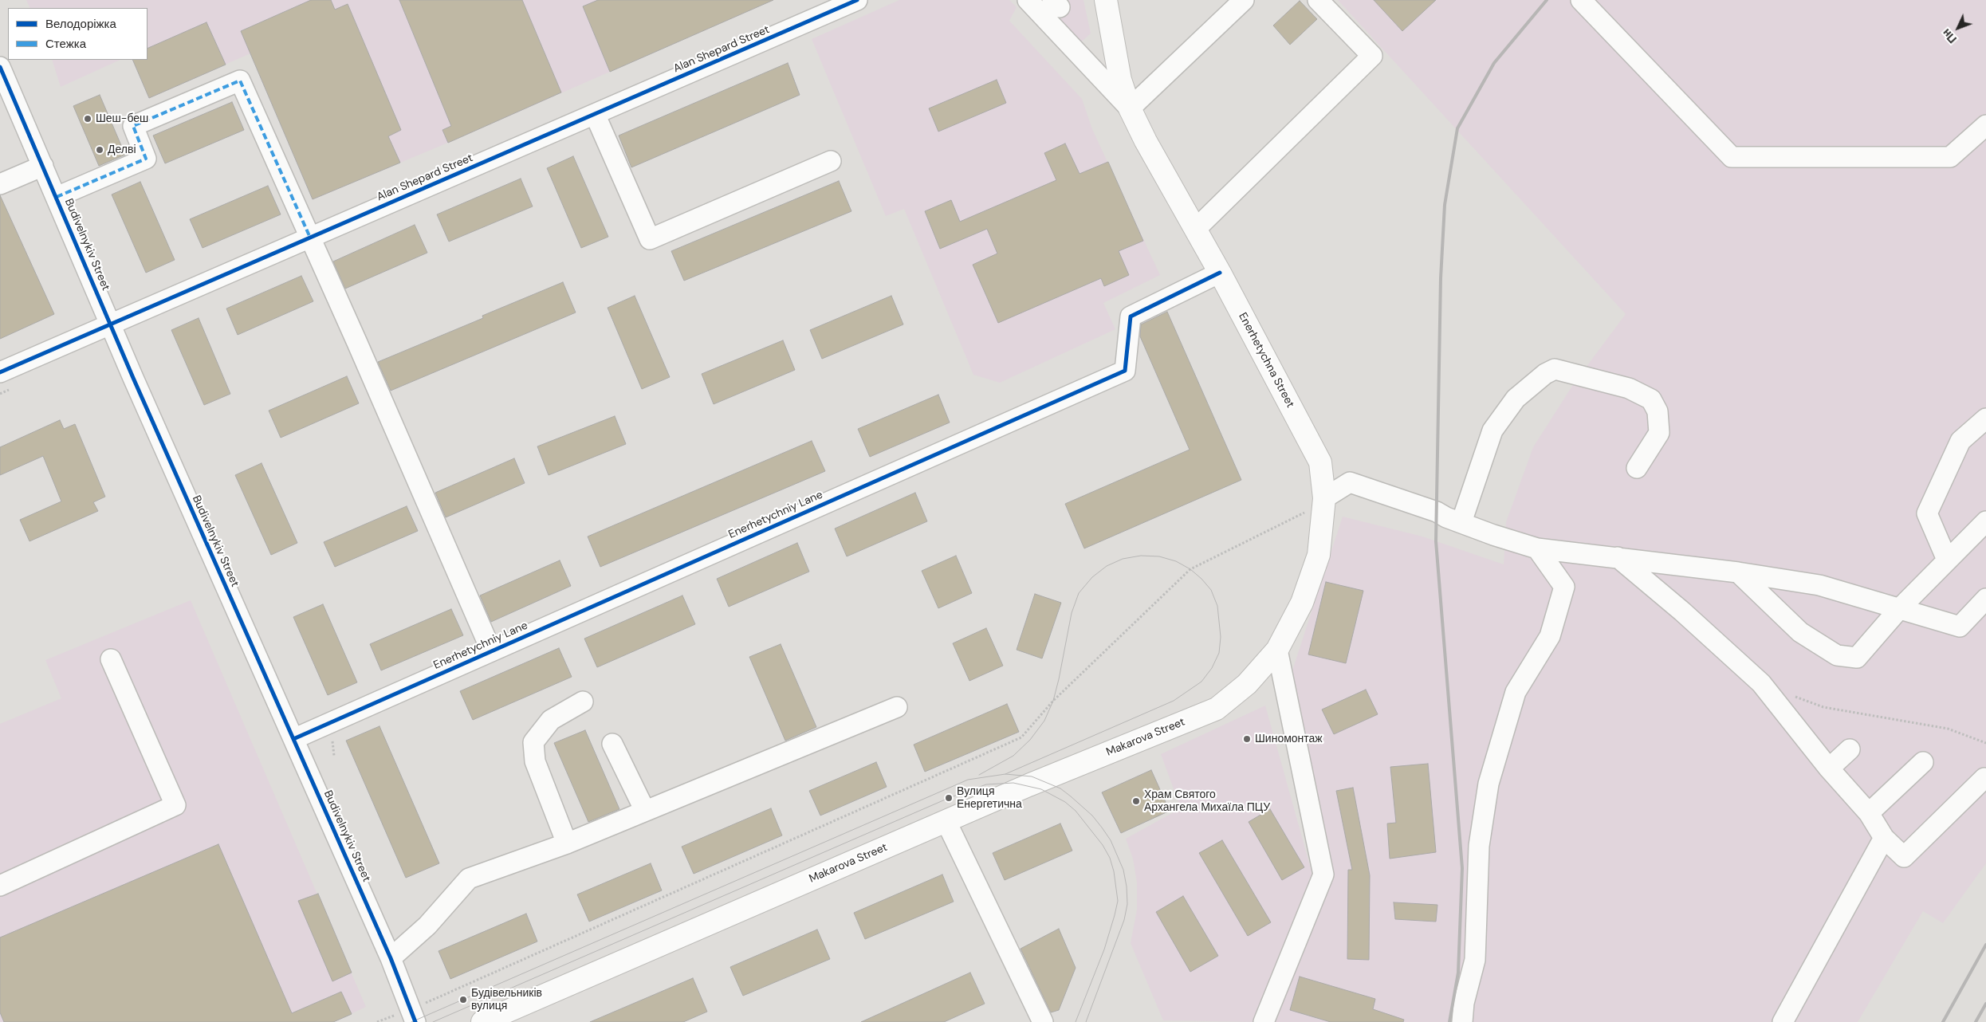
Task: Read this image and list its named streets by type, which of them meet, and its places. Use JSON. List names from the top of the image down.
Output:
{
  "streets": {
    "main road": ["Enerhetychna Street", "Makarova Street"],
    "street": ["Alan Shepard Street", "Budivelnykiv Street", "Enerhetychniy Lane"]
  },
  "crossings": [
    ["Alan Shepard Street", "Budivelnykiv Street"],
    ["Budivelnykiv Street", "Enerhetychniy Lane"],
    ["Enerhetychna Street", "Enerhetychniy Lane"],
    ["Enerhetychna Street", "Makarova Street"]
  ],
  "places": [
    "Шеш-беш",
    "Делві",
    "Шиномонтаж",
    "Вулиця Енергетична",
    "Храм Святого Архангела Михаїла ПЦУ",
    "Будівельників вулиця"
  ],
  "legend": ["Велодоріжка", "Стежка"],
  "north": "bottom left"
}
